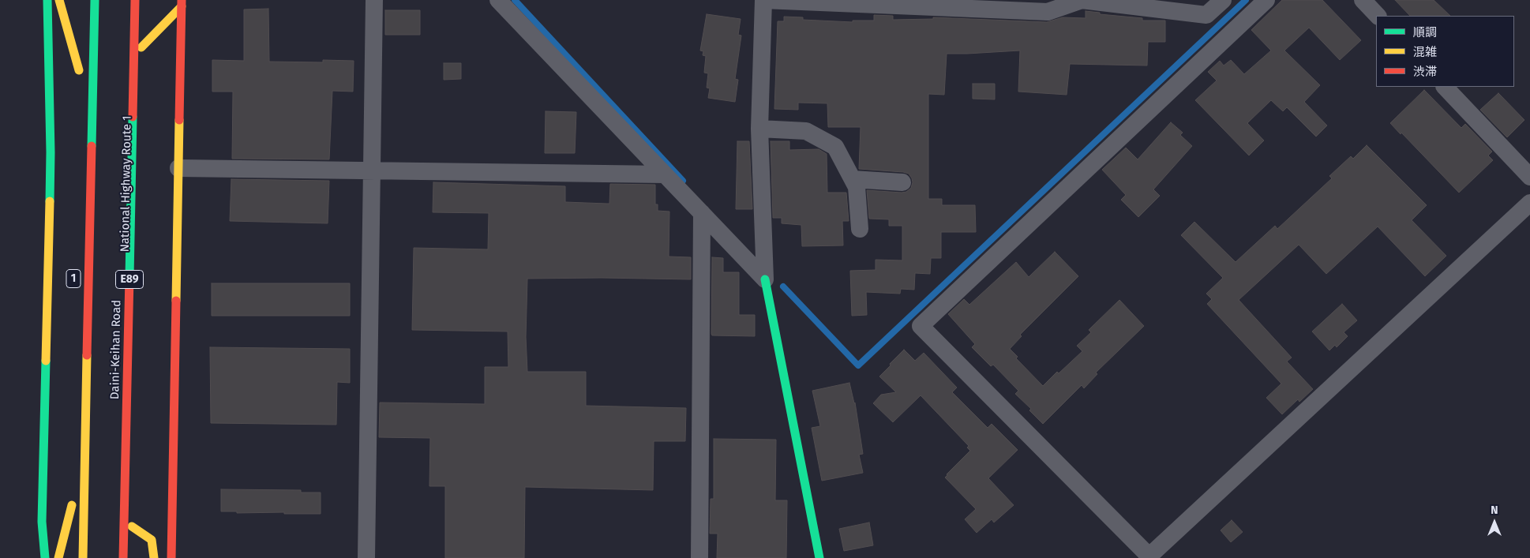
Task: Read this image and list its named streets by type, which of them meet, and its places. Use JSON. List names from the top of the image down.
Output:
{
  "streets": {
    "main road": ["National Highway Route 1", "E89", "Daini-Keihan Road"]
  },
  "legend": ["順調", "混雑", "渋滞"],
  "north": "top"
}
